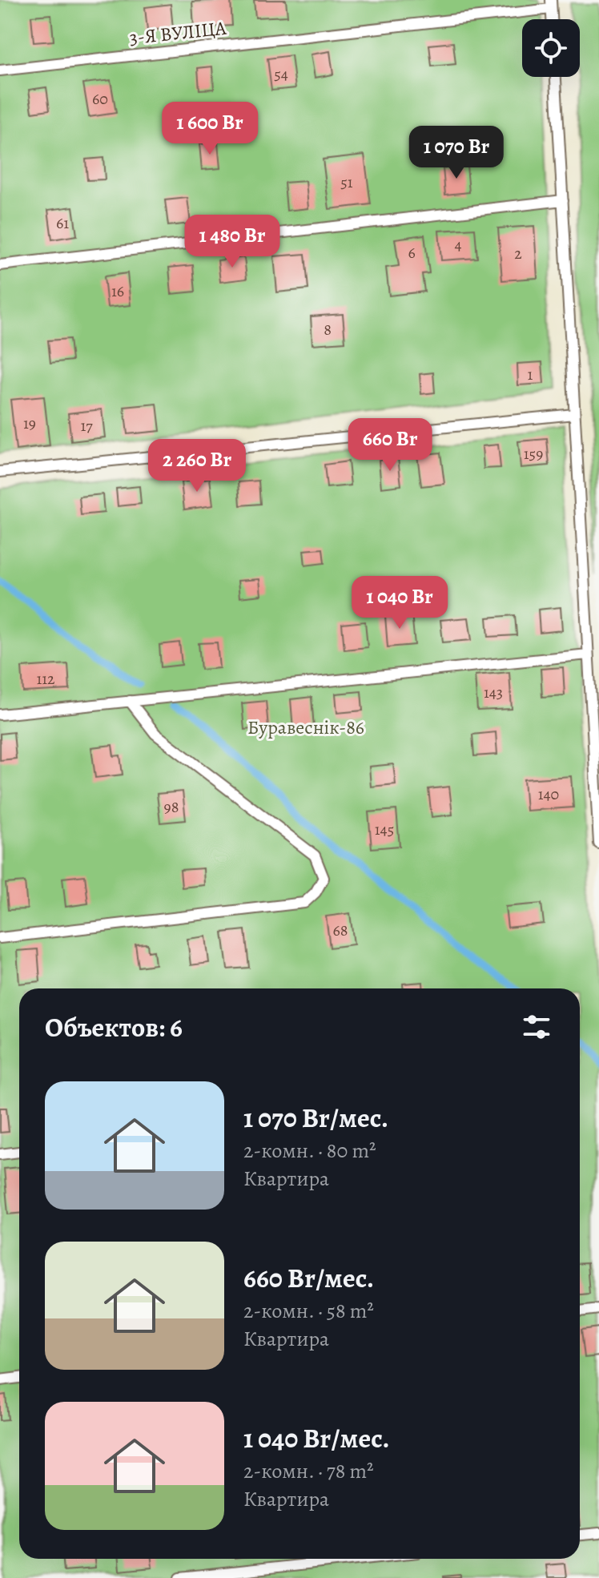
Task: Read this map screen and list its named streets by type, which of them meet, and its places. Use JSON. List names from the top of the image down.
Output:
{
  "streets": {
    "lane": ["3-Я ВУЛІЦА"]
  },
  "parks": ["Буравеснік-86"],
  "house_numbers": [
    "54",
    "60",
    "51",
    "61",
    "4",
    "6",
    "2",
    "16",
    "8",
    "1",
    "19",
    "17",
    "159",
    "112",
    "143",
    "140",
    "98",
    "145",
    "68"
  ],
  "page": {
    "price": [
      "1 600 Br",
      "1 070 Br",
      "1 480 Br",
      "660 Br",
      "2 260 Br",
      "1 040 Br"
    ],
    "heading": "Объектов: 6",
    "list": [
      {
        "name": "1 070 Br/мес.",
        "note": "2-комн. · 80 m² · Квартира"
      },
      {
        "name": "660 Br/мес.",
        "note": "2-комн. · 58 m² · Квартира"
      },
      {
        "name": "1 040 Br/мес.",
        "note": "2-комн. · 78 m² · Квартира"
      }
    ]
  }
}
